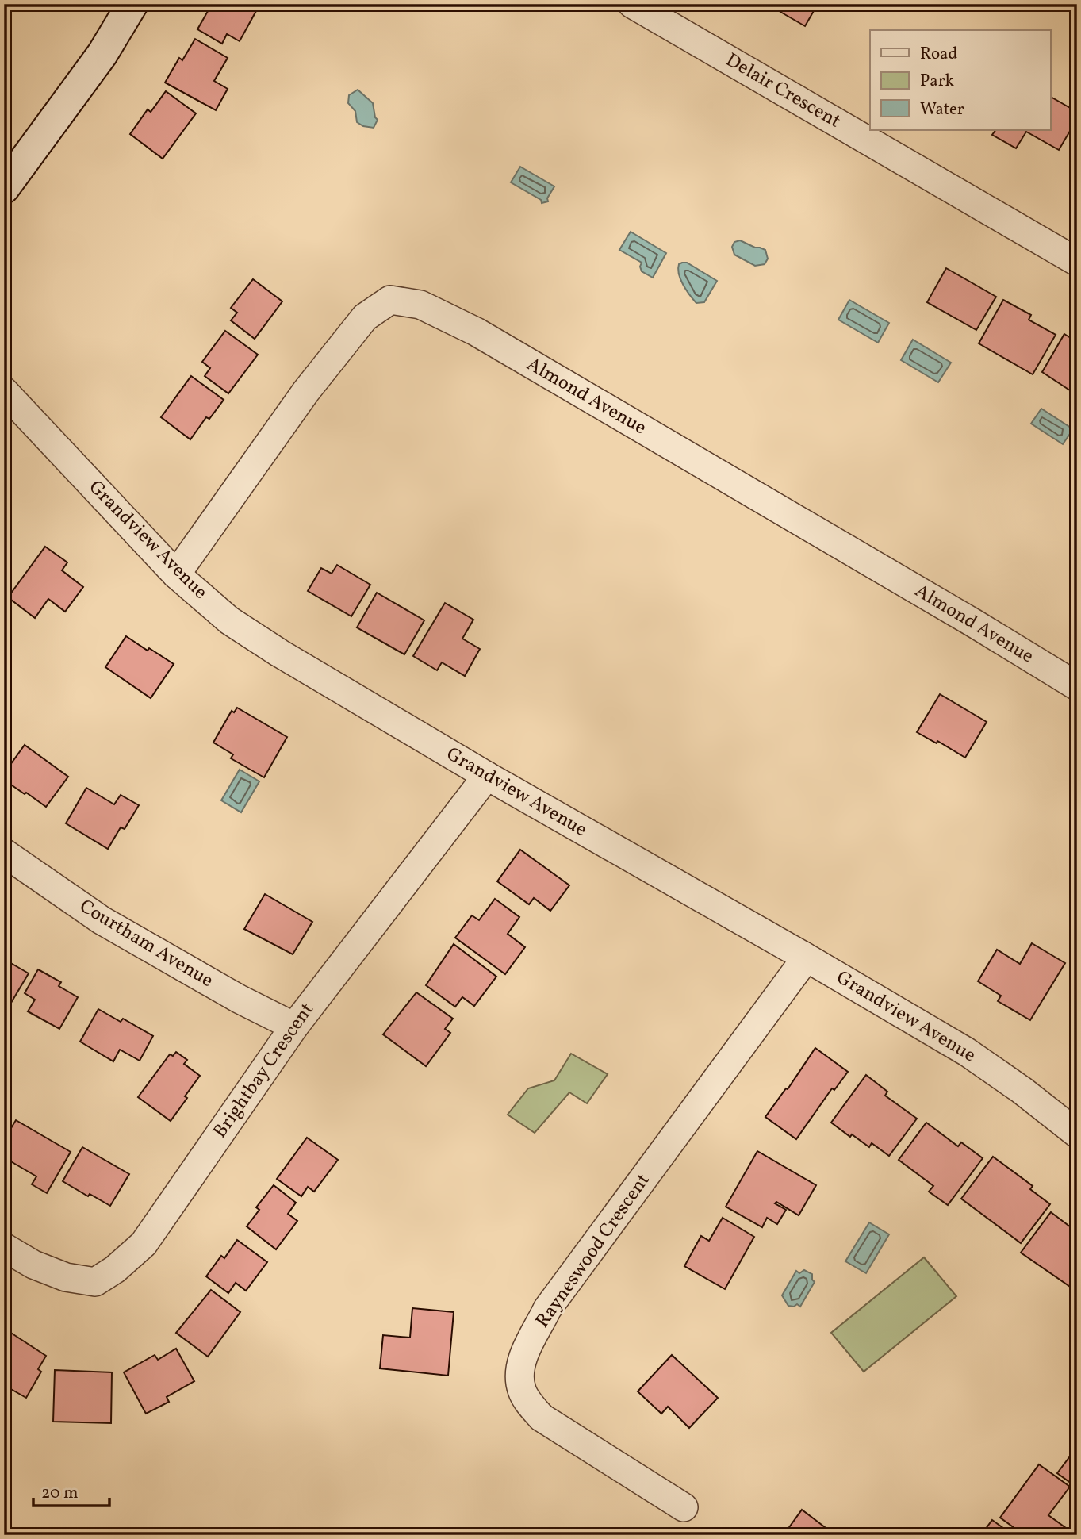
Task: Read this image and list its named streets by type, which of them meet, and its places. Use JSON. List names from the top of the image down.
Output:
{
  "streets": {
    "street": [
      "Delair Crescent",
      "Almond Avenue",
      "Grandview Avenue",
      "Courtham Avenue",
      "Brightbay Crescent",
      "Rayneswood Crescent"
    ]
  },
  "crossings": [
    ["Almond Avenue", "Grandview Avenue"],
    ["Grandview Avenue", "Brightbay Crescent"],
    ["Grandview Avenue", "Rayneswood Crescent"],
    ["Courtham Avenue", "Brightbay Crescent"]
  ],
  "legend": ["Road", "Park", "Water"],
  "scale_bar": "20 m"
}
